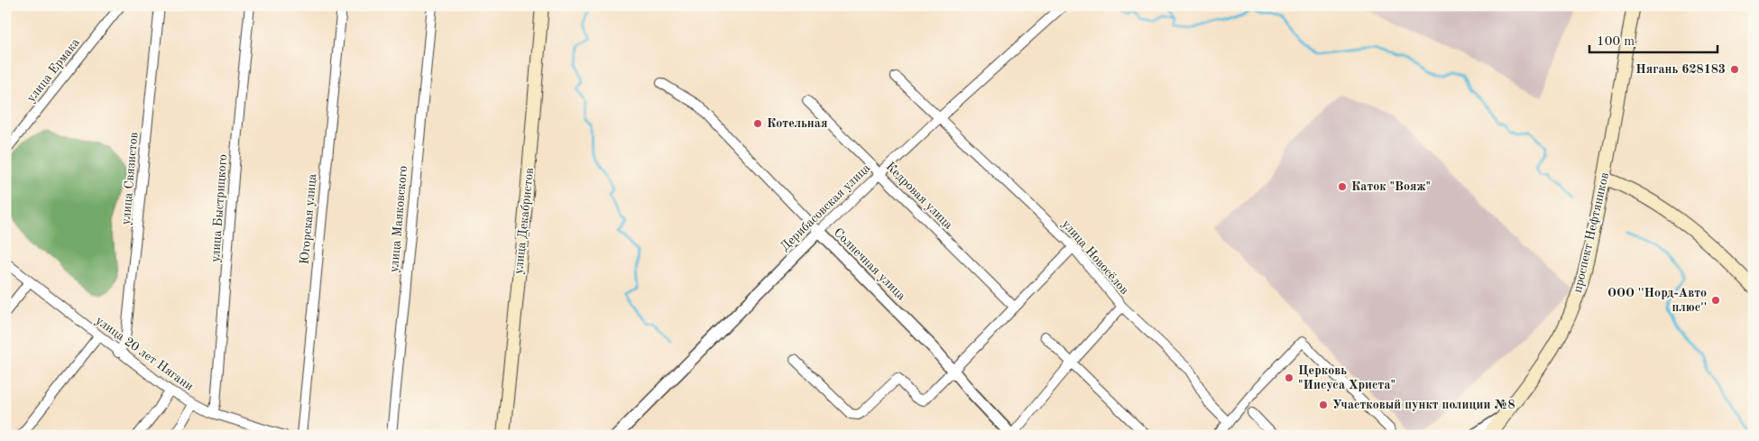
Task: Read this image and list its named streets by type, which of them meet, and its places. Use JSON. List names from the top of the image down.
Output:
{
  "streets": {
    "main road": ["улица Декабристов", "проспект Нефтяников"],
    "street": [
      "улица Ермака",
      "улица Связистов",
      "Кедровая улица",
      "Дерибасовская улица",
      "улица Быстрицкого",
      "Югорская улица",
      "улица Маяковского",
      "улица Новосёлов",
      "Солнечная улица",
      "улица 20 лет Нягани"
    ]
  },
  "crossings": [
    ["улица Связистов", "улица 20 лет Нягани"],
    ["Кедровая улица", "Дерибасовская улица"],
    ["Дерибасовская улица", "улица Новосёлов"],
    ["Дерибасовская улица", "Солнечная улица"],
    ["улица Быстрицкого", "улица 20 лет Нягани"]
  ],
  "places": [
    "Нягань 628183",
    "Котельная",
    "Каток \"Вояж\"",
    "ООО ''Норд-Авто плюс''",
    "Церковь \"Иисуса Христа\"",
    "Участковый пункт полиции №8"
  ],
  "scale_bar": "100 m"
}
